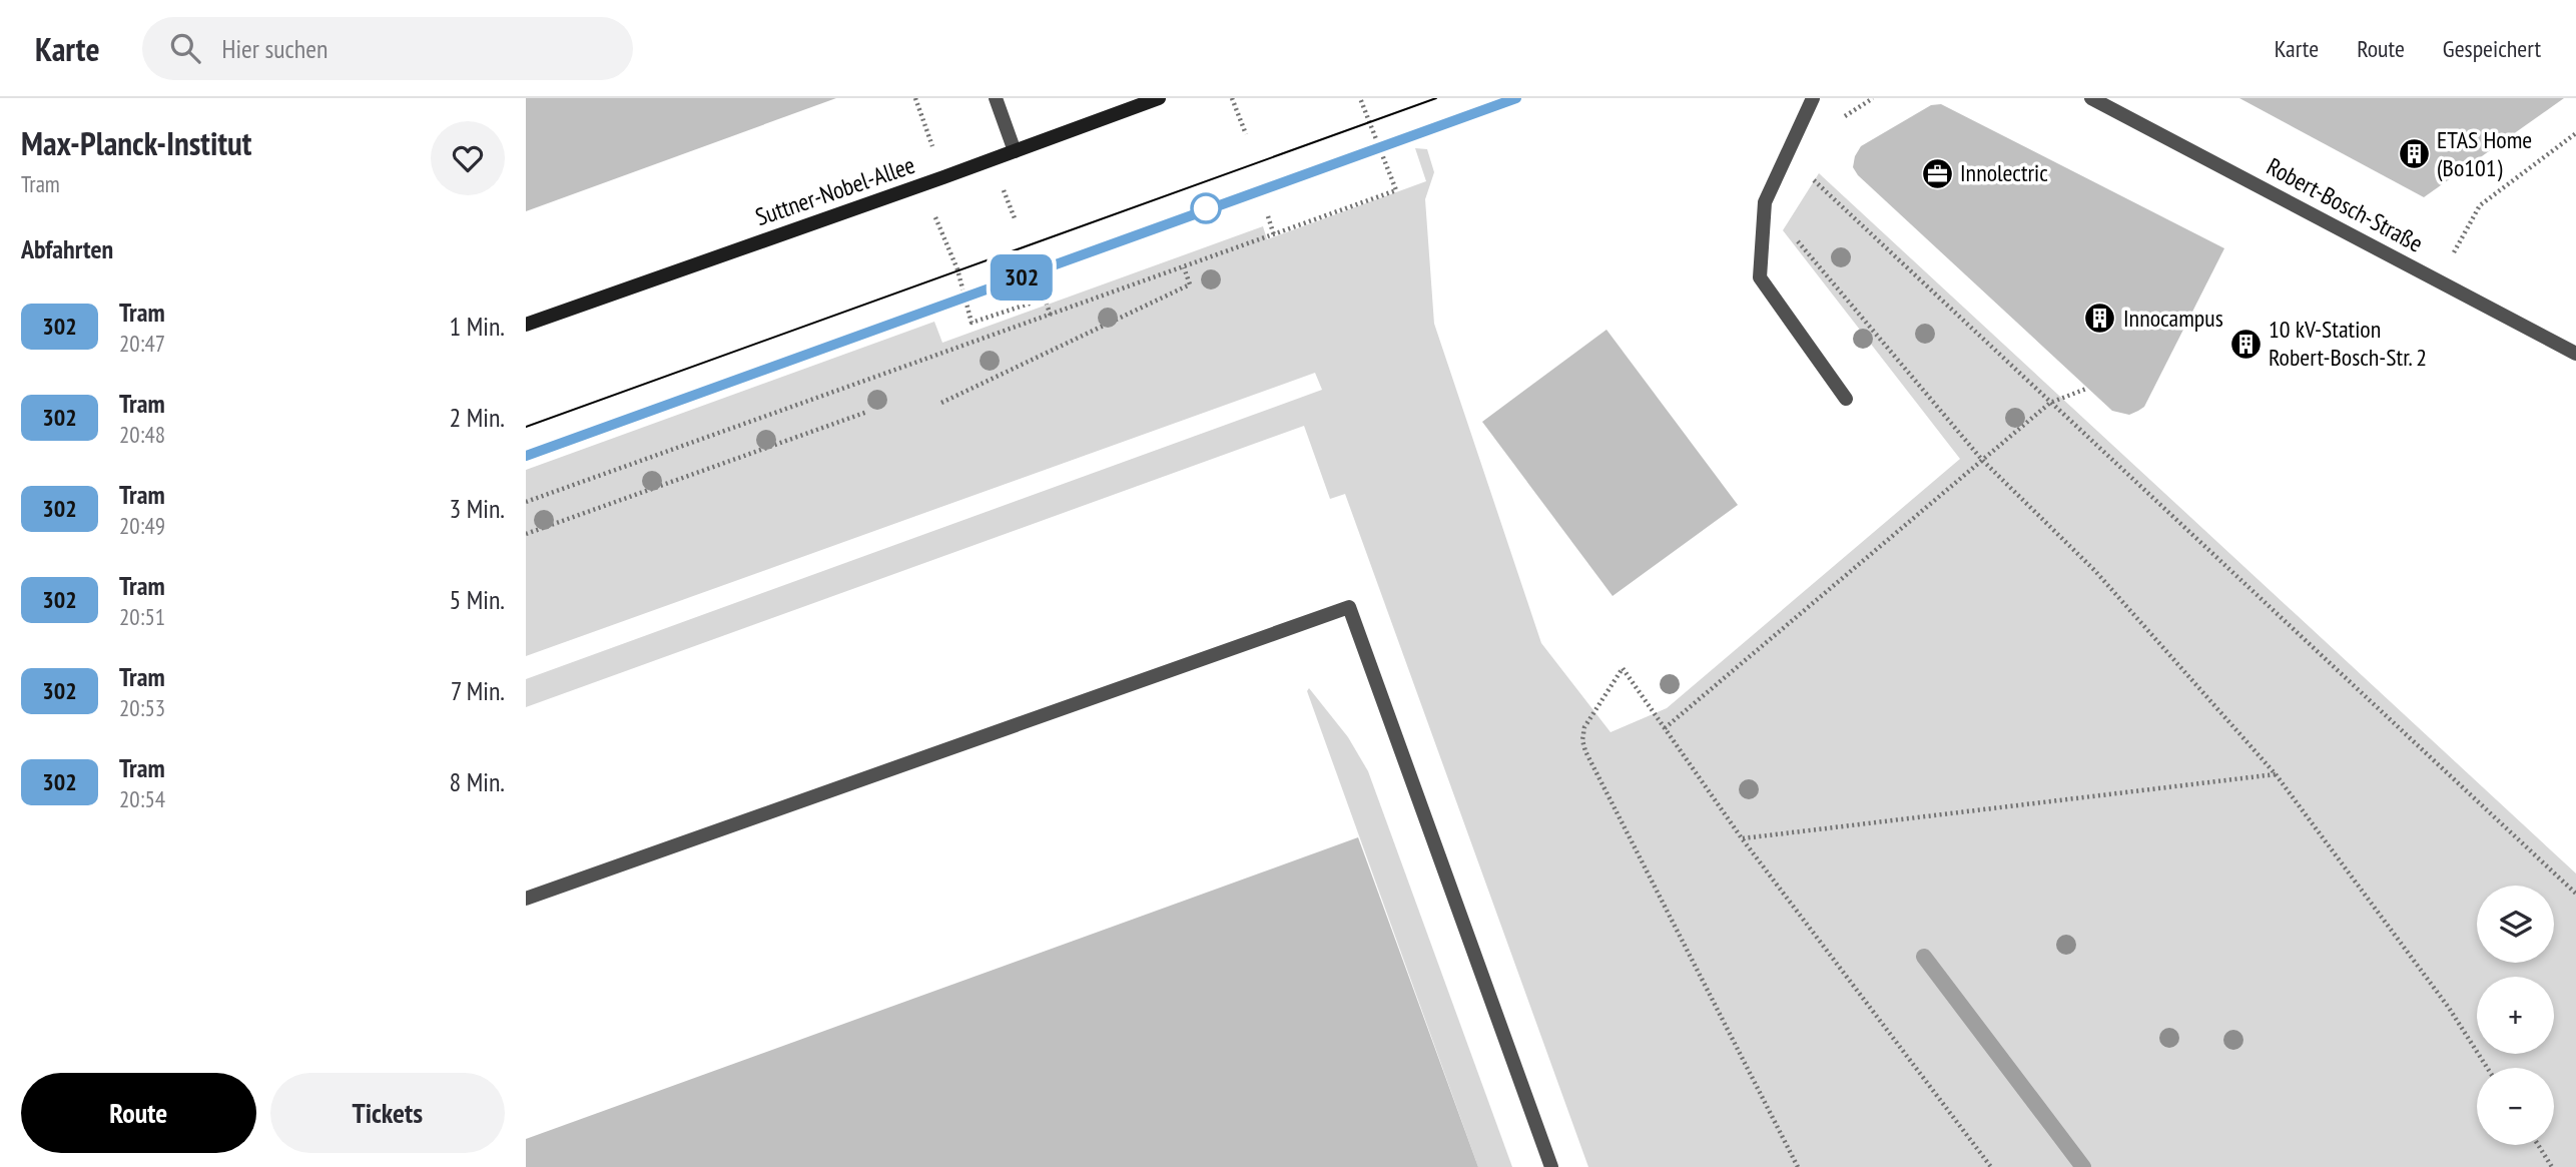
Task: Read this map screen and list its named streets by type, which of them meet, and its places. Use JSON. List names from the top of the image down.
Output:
{
  "streets": {
    "street": ["Suttner-Nobel-Allee", "Robert-Bosch-Straße"]
  },
  "places": {
    "building": ["ETAS Home (Bo101)", "Innocampus", "10 kV-Station Robert-Bosch-Str. 2"],
    "office": ["Innolectric"]
  },
  "lines": ["tram line 302"],
  "page": {
    "header": "Karte",
    "search": "Hier suchen",
    "nav": ["Karte", "Route", "Gespeichert"],
    "heading": [
      ["Max-Planck-Institut", "Tram"],
      "Abfahrten"
    ],
    "on_map": "302",
    "list": [
      {
        "mark": "302",
        "name": "Tram",
        "note": "20:47",
        "value": "1 Min."
      },
      {
        "mark": "302",
        "name": "Tram",
        "note": "20:48",
        "value": "2 Min."
      },
      {
        "mark": "302",
        "name": "Tram",
        "note": "20:49",
        "value": "3 Min."
      },
      {
        "mark": "302",
        "name": "Tram",
        "note": "20:51",
        "value": "5 Min."
      },
      {
        "mark": "302",
        "name": "Tram",
        "note": "20:53",
        "value": "7 Min."
      },
      {
        "mark": "302",
        "name": "Tram",
        "note": "20:54",
        "value": "8 Min."
      }
    ],
    "map_buttons": ["+", "−"],
    "buttons": ["Route", "Tickets"]
  }
}
